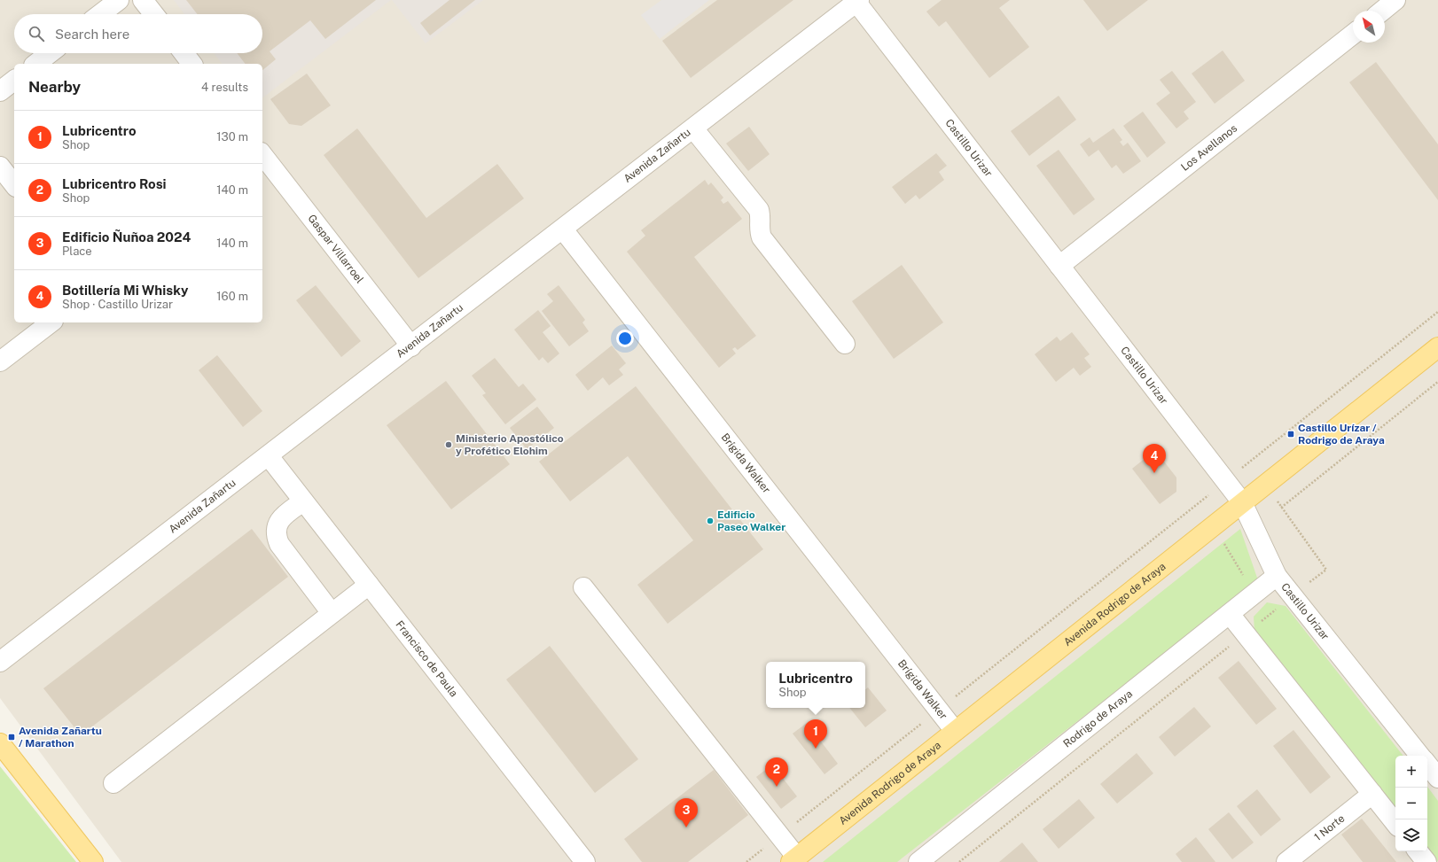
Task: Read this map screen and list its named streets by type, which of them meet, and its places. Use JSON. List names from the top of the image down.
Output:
{
  "streets": {
    "main road": ["Avenida Rodrigo de Araya"],
    "street": [
      "Los Avellanos",
      "Castillo Urizar",
      "Avenida Zañartu",
      "Gaspar Villarroel",
      "Brígida Walker",
      "Francisco de Paula",
      "Rodrigo de Araya",
      "1 Norte"
    ]
  },
  "crossings": [
    ["Los Avellanos", "Castillo Urizar"],
    ["Castillo Urizar", "Avenida Zañartu"],
    ["Castillo Urizar", "Avenida Rodrigo de Araya"],
    ["Castillo Urizar", "Rodrigo de Araya"],
    ["Avenida Zañartu", "Gaspar Villarroel"],
    ["Avenida Zañartu", "Brígida Walker"],
    ["Avenida Zañartu", "Francisco de Paula"],
    ["Brígida Walker", "Avenida Rodrigo de Araya"]
  ],
  "places": {
    "transit": ["Castillo Urízar / Rodrigo de Araya", "Avenida Zañartu / Marathon"],
    "other": ["Ministerio Apostólico y Profético Elohim", "Edificio Paseo Walker"]
  },
  "north": "top left",
  "page": {
    "search": "Search here",
    "heading": ["Nearby", "4 results"],
    "list": [
      {
        "mark": "1",
        "name": "Lubricentro",
        "note": "Shop",
        "value": "130 m"
      },
      {
        "mark": "2",
        "name": "Lubricentro Rosi",
        "note": "Shop",
        "value": "140 m"
      },
      {
        "mark": "3",
        "name": "Edificio Ñuñoa 2024",
        "note": "Place",
        "value": "140 m"
      },
      {
        "mark": "4",
        "name": "Botillería Mi Whisky",
        "note": "Shop · Castillo Urizar",
        "value": "160 m"
      }
    ],
    "pins": [
      "4",
      "1",
      "2",
      "3"
    ],
    "popup": ["Lubricentro", "Shop"],
    "map_buttons": ["+", "−"]
  }
}
